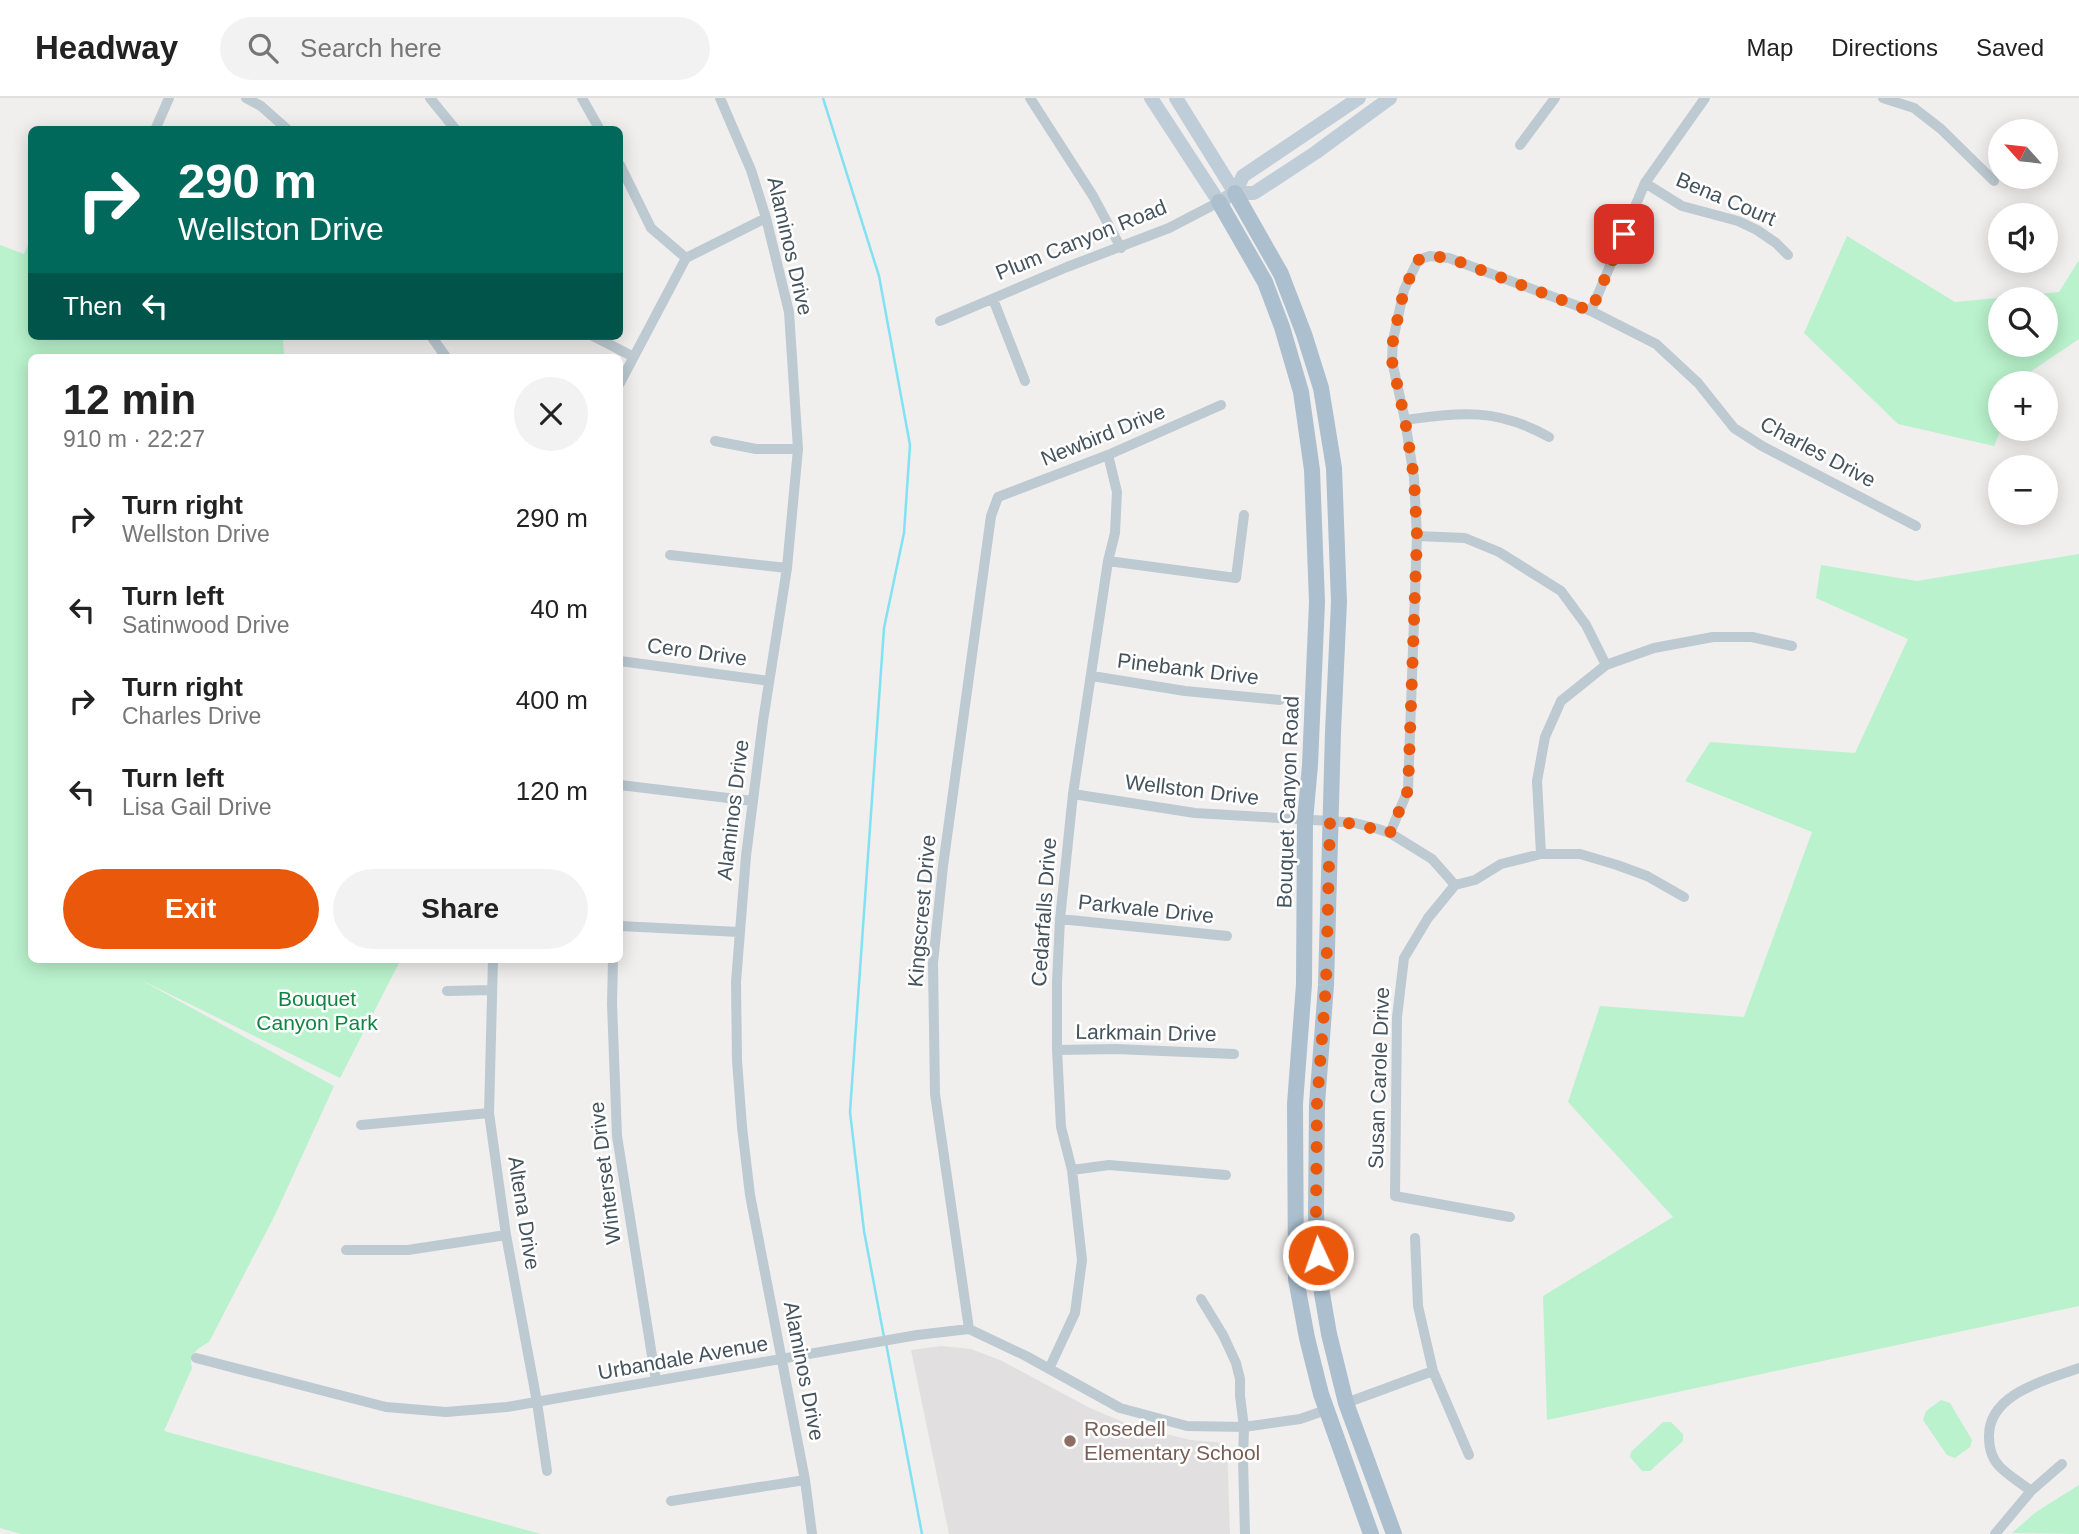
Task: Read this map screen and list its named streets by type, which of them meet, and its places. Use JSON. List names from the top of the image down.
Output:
{
  "streets": {
    "main road": ["Plum Canyon Road", "Bouquet Canyon Road"],
    "street": [
      "Bena Court",
      "Alaminos Drive",
      "Newbird Drive",
      "Charles Drive",
      "Cero Drive",
      "Pinebank Drive",
      "Wellston Drive",
      "Parkvale Drive",
      "Kingscrest Drive",
      "Cedarfalls Drive",
      "Larkmain Drive",
      "Susan Carole Drive",
      "Winterset Drive",
      "Altena Drive",
      "Urbandale Avenue"
    ]
  },
  "crossings": [
    ["Plum Canyon Road", "Bouquet Canyon Road"],
    ["Alaminos Drive", "Cero Drive"],
    ["Alaminos Drive", "Urbandale Avenue"],
    ["Newbird Drive", "Kingscrest Drive"],
    ["Newbird Drive", "Cedarfalls Drive"],
    ["Pinebank Drive", "Cedarfalls Drive"],
    ["Wellston Drive", "Bouquet Canyon Road"],
    ["Wellston Drive", "Cedarfalls Drive"],
    ["Wellston Drive", "Susan Carole Drive"],
    ["Parkvale Drive", "Cedarfalls Drive"],
    ["Kingscrest Drive", "Urbandale Avenue"],
    ["Cedarfalls Drive", "Larkmain Drive"],
    ["Winterset Drive", "Urbandale Avenue"],
    ["Altena Drive", "Urbandale Avenue"]
  ],
  "parks": ["Bouquet Canyon Park"],
  "places": ["Rosedell Elementary School"],
  "north": "top left",
  "page": {
    "header": "Headway",
    "search": "Search here",
    "nav": ["Map", "Directions", "Saved"],
    "map_buttons": ["+", "−"],
    "turn": ["290 m", "Wellston Drive"],
    "then": "Then",
    "heading": ["12 min", "910 m · 22:27"],
    "list": [
      {
        "name": "Turn right",
        "note": "Wellston Drive",
        "value": "290 m"
      },
      {
        "name": "Turn left",
        "note": "Satinwood Drive",
        "value": "40 m"
      },
      {
        "name": "Turn right",
        "note": "Charles Drive",
        "value": "400 m"
      },
      {
        "name": "Turn left",
        "note": "Lisa Gail Drive",
        "value": "120 m"
      }
    ],
    "buttons": ["Exit", "Share"]
  }
}
